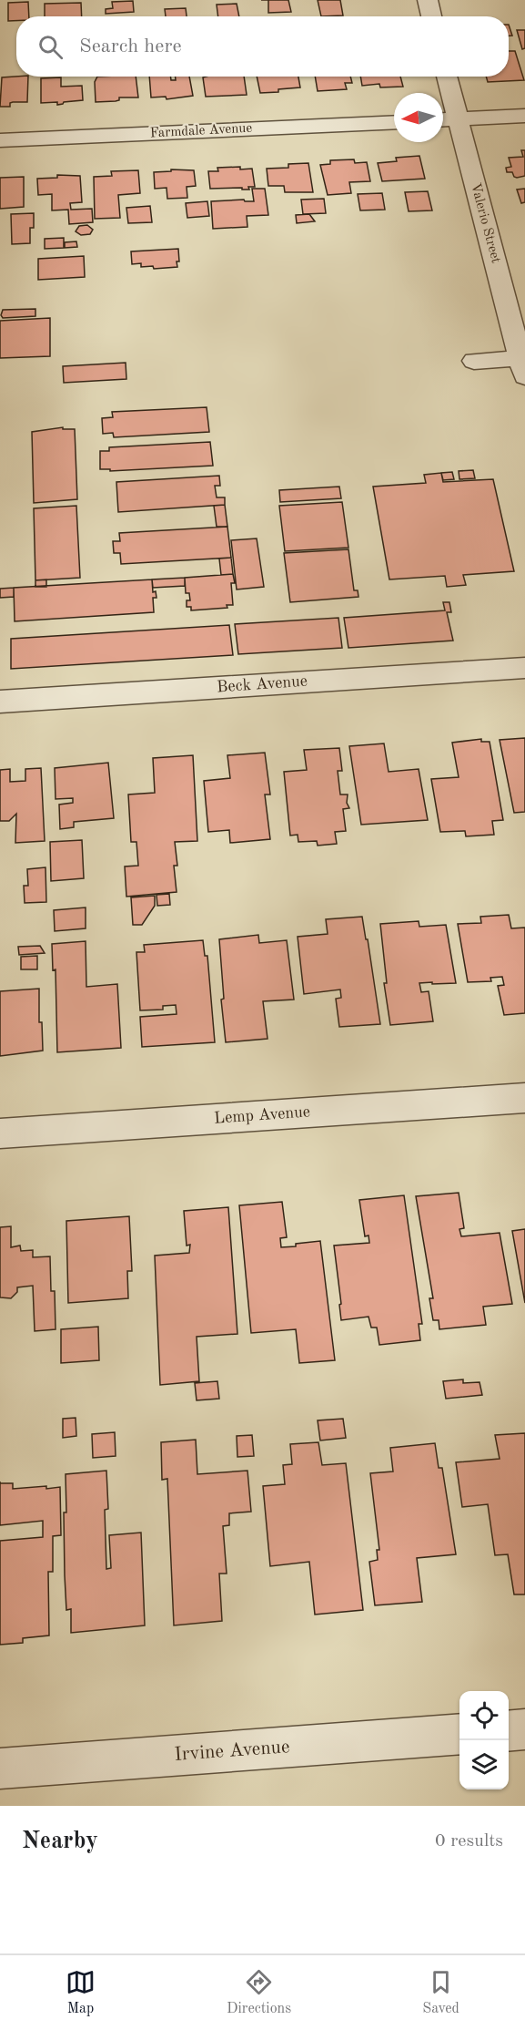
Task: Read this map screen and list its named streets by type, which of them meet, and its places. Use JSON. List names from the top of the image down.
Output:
{
  "streets": {
    "street": [
      "Farmdale Avenue",
      "Valerio Street",
      "Beck Avenue",
      "Lemp Avenue",
      "Irvine Avenue"
    ]
  },
  "north": "left",
  "page": {
    "search": "Search here",
    "heading": ["Nearby", "0 results"],
    "nav": ["Map", "Directions", "Saved"]
  }
}
